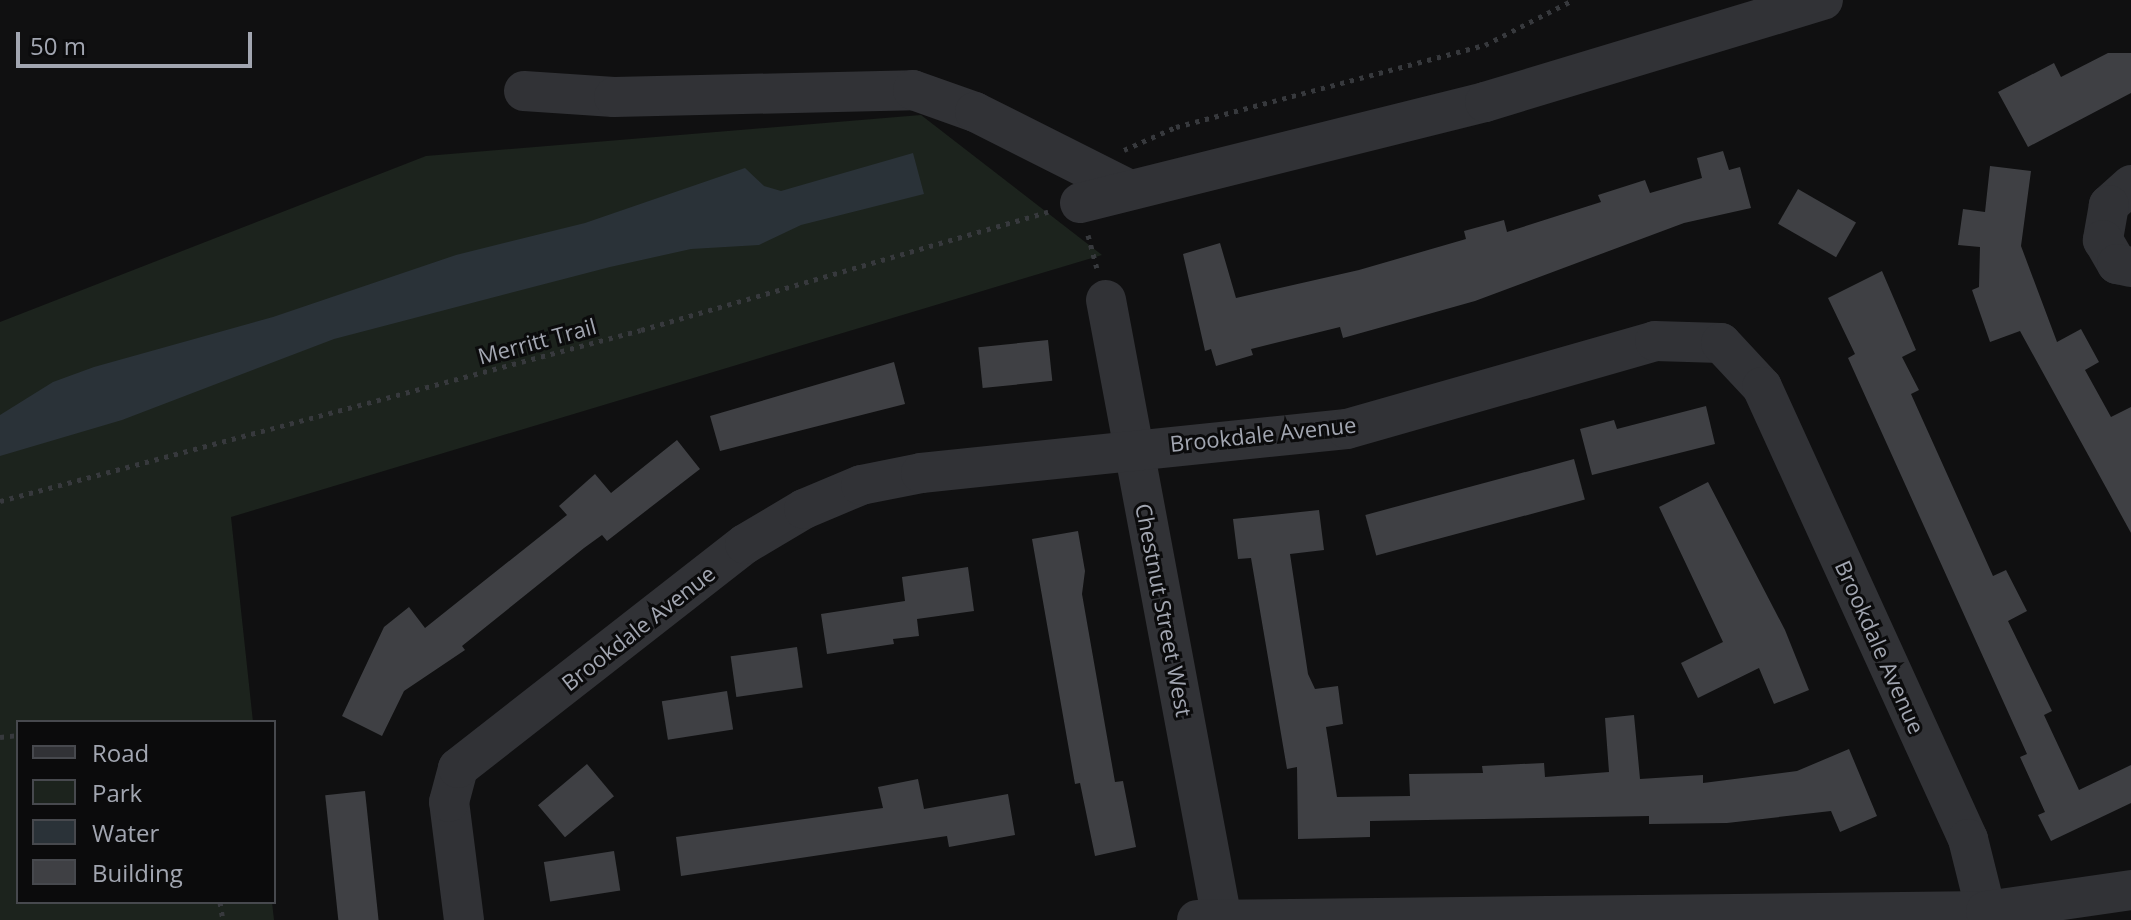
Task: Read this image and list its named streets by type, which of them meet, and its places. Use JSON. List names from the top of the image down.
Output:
{
  "streets": {
    "street": ["Brookdale Avenue", "Chestnut Street West"],
    "path": ["Merritt Trail"]
  },
  "crossings": [
    ["Brookdale Avenue", "Chestnut Street West"]
  ],
  "legend": [
    "Road",
    "Park",
    "Water",
    "Building"
  ],
  "scale_bar": "50 m"
}
